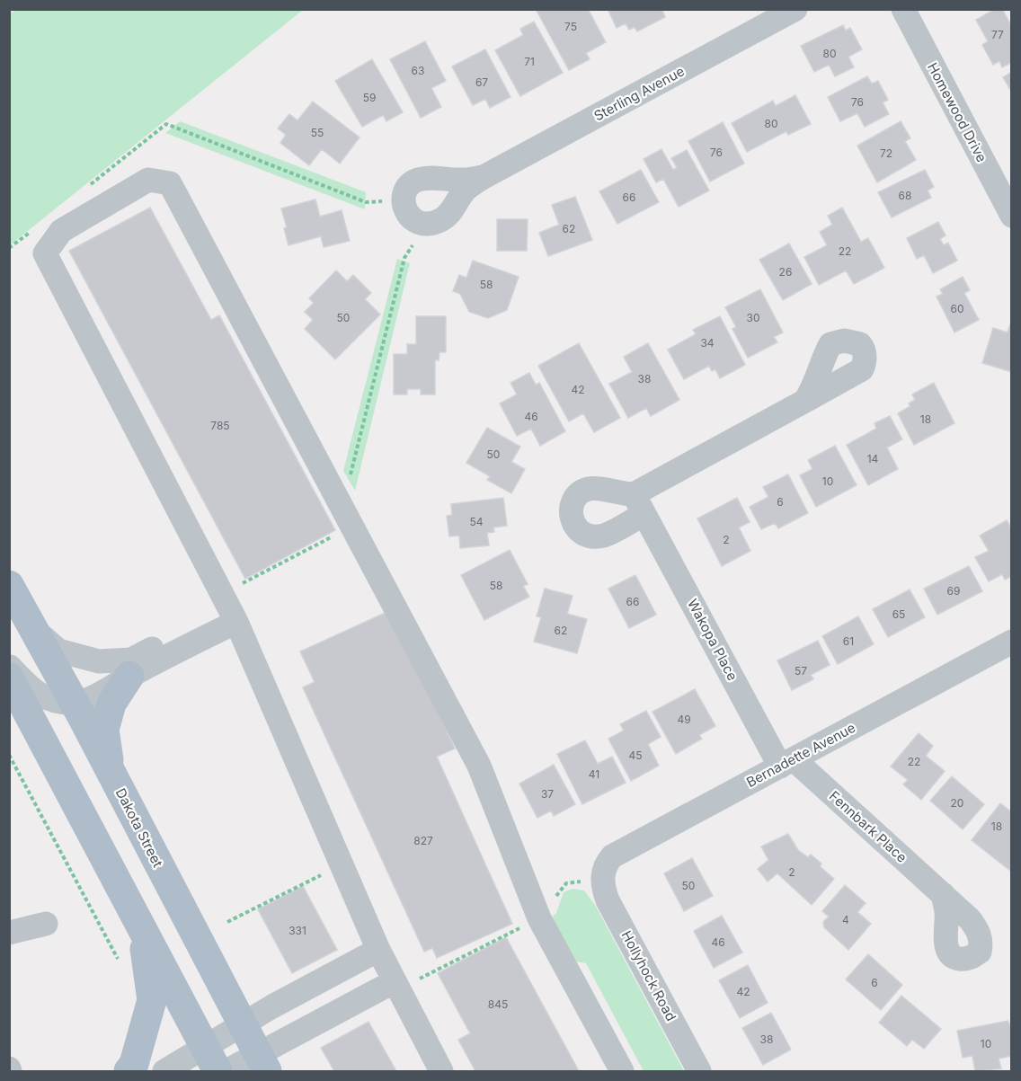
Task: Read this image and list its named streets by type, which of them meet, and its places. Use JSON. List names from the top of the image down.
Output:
{
  "streets": {
    "main road": ["Dakota Street"],
    "street": [
      "Sterling Avenue",
      "Homewood Drive",
      "Wakopa Place",
      "Bernadette Avenue",
      "Fennbark Place",
      "Hollyhock Road"
    ]
  },
  "crossings": [
    ["Wakopa Place", "Bernadette Avenue"],
    ["Wakopa Place", "Fennbark Place"],
    ["Bernadette Avenue", "Fennbark Place"],
    ["Bernadette Avenue", "Hollyhock Road"]
  ],
  "house_numbers": [
    "75",
    "77",
    "80",
    "71",
    "63",
    "67",
    "59",
    "76",
    "80",
    "55",
    "76",
    "72",
    "68",
    "66",
    "62",
    "22",
    "26",
    "58",
    "60",
    "50",
    "30",
    "34",
    "38",
    "42",
    "46",
    "18",
    "785",
    "50",
    "14",
    "10",
    "6",
    "54",
    "2",
    "58",
    "69",
    "66",
    "65",
    "62",
    "61",
    "57",
    "49",
    "45",
    "22",
    "41",
    "37",
    "20",
    "18",
    "827",
    "2",
    "50",
    "4",
    "331",
    "46",
    "6",
    "42",
    "845",
    "38",
    "10"
  ]
}
